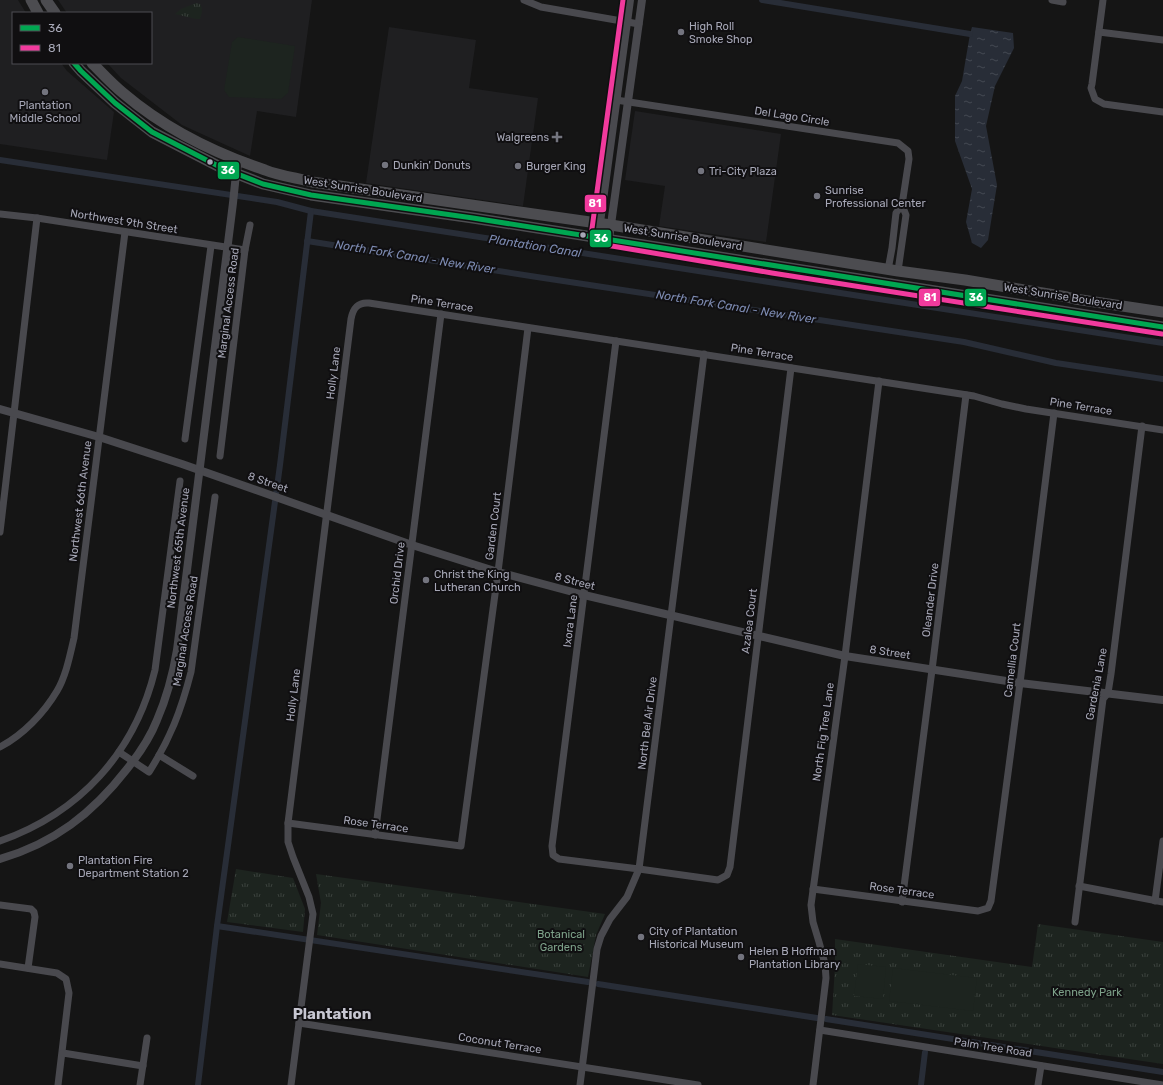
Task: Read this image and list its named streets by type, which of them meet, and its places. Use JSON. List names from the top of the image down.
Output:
{
  "streets": {
    "highway": ["West Sunrise Boulevard"],
    "street": [
      "Del Lago Circle",
      "Northwest 9th Street",
      "Marginal Access Road",
      "Pine Terrace",
      "Holly Lane",
      "8 Street",
      "Northwest 66th Avenue",
      "Garden Court",
      "Northwest 65th Avenue",
      "Orchid Drive",
      "Oleander Drive",
      "Ixora Lane",
      "Azalea Court",
      "Camellia Court",
      "Gardenia Lane",
      "North Bel Air Drive",
      "North Fig Tree Lane",
      "Rose Terrace",
      "Coconut Terrace",
      "Palm Tree Road"
    ]
  },
  "crossings": [
    ["Del Lago Circle", "West Sunrise Boulevard"],
    ["West Sunrise Boulevard", "Northwest 65th Avenue"],
    ["Northwest 9th Street", "Marginal Access Road"],
    ["Northwest 9th Street", "Northwest 66th Avenue"],
    ["Northwest 9th Street", "Northwest 65th Avenue"],
    ["Marginal Access Road", "Northwest 65th Avenue"],
    ["Pine Terrace", "Holly Lane"],
    ["Pine Terrace", "Garden Court"],
    ["Pine Terrace", "Orchid Drive"],
    ["Pine Terrace", "Oleander Drive"],
    ["Pine Terrace", "Ixora Lane"],
    ["Pine Terrace", "Azalea Court"],
    ["Pine Terrace", "Camellia Court"],
    ["Pine Terrace", "Gardenia Lane"],
    ["Pine Terrace", "North Bel Air Drive"],
    ["Pine Terrace", "North Fig Tree Lane"],
    ["Holly Lane", "8 Street"],
    ["Holly Lane", "Rose Terrace"],
    ["Holly Lane", "Coconut Terrace"],
    ["8 Street", "Northwest 66th Avenue"],
    ["8 Street", "Garden Court"],
    ["8 Street", "Northwest 65th Avenue"],
    ["8 Street", "Orchid Drive"],
    ["8 Street", "Oleander Drive"],
    ["8 Street", "Ixora Lane"],
    ["8 Street", "Azalea Court"],
    ["8 Street", "Camellia Court"],
    ["8 Street", "Gardenia Lane"],
    ["8 Street", "North Bel Air Drive"],
    ["8 Street", "North Fig Tree Lane"],
    ["Garden Court", "Rose Terrace"],
    ["Orchid Drive", "Rose Terrace"],
    ["Oleander Drive", "Rose Terrace"],
    ["Ixora Lane", "Azalea Court"],
    ["Ixora Lane", "North Bel Air Drive"],
    ["Azalea Court", "North Bel Air Drive"],
    ["Camellia Court", "Rose Terrace"],
    ["North Bel Air Drive", "Coconut Terrace"],
    ["North Fig Tree Lane", "Rose Terrace"],
    ["North Fig Tree Lane", "Palm Tree Road"]
  ],
  "districts": ["Plantation"],
  "water": ["Plantation Canal", "North Fork Canal - New River"],
  "parks": ["Botanical Gardens", "Kennedy Park"],
  "places": {
    "other": [
      "High Roll Smoke Shop",
      "Plantation Middle School",
      "Dunkin' Donuts",
      "Burger King",
      "Tri-City Plaza",
      "Sunrise Professional Center",
      "Christ the King Lutheran Church",
      "Plantation Fire Department Station 2",
      "City of Plantation Historical Museum",
      "Helen B Hoffman Plantation Library"
    ],
    "health": ["Walgreens"]
  },
  "lines": ["transit line 81", "transit line 36"],
  "legend": ["36", "81"]
}
